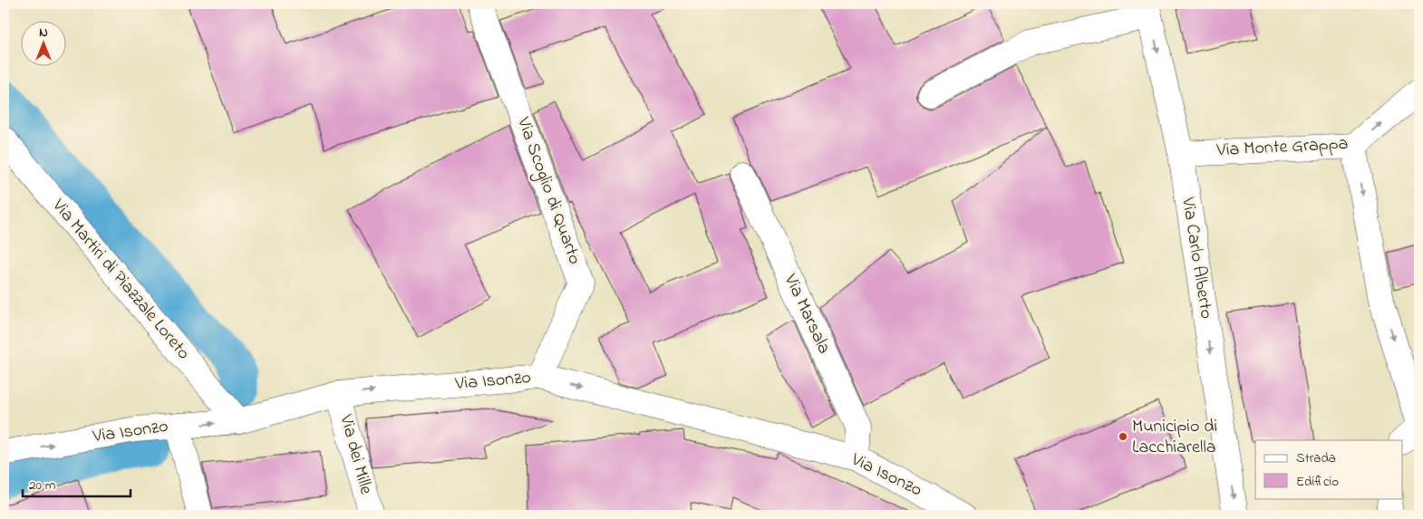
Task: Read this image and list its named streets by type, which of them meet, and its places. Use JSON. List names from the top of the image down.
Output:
{
  "streets": {
    "street": [
      "Via Monte Grappa",
      "Via Scoglio di Quarto",
      "Via Carlo Alberto",
      "Via Martiri di Piazzale Loreto",
      "Via Marsala",
      "Via Isonzo",
      "Via dei Mille"
    ]
  },
  "crossings": [
    ["Via Monte Grappa", "Via Carlo Alberto"],
    ["Via Scoglio di Quarto", "Via Isonzo"],
    ["Via Martiri di Piazzale Loreto", "Via Isonzo"],
    ["Via Marsala", "Via Isonzo"],
    ["Via Isonzo", "Via dei Mille"]
  ],
  "one_way": ["Via Isonzo"],
  "places": ["Municipio di Lacchiarella"],
  "legend": ["Strada", "Edificio"],
  "scale_bar": "20 m",
  "north": "top"
}
